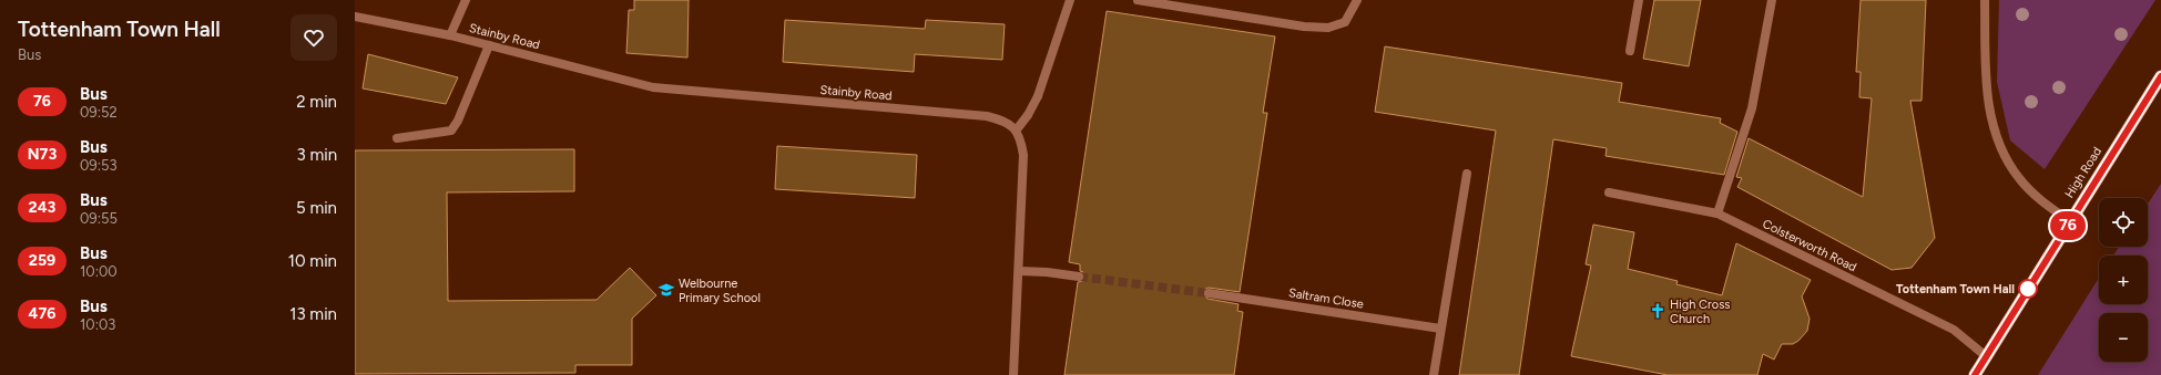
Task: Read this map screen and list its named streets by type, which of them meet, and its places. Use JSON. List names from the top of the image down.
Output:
{
  "streets": {
    "highway": ["High Road"],
    "street": ["Stainby Road", "Colsterworth Road", "Saltram Close"]
  },
  "crossings": [
    ["High Road", "Colsterworth Road"]
  ],
  "places": {
    "other": ["Tottenham Town Hall"],
    "school or university": ["Welbourne Primary School"],
    "church": ["High Cross Church"]
  },
  "lines": ["bus line 76"],
  "page": {
    "heading": ["Tottenham Town Hall", "Bus"],
    "on_map": "76",
    "list": [
      {
        "mark": "76",
        "name": "Bus",
        "note": "09:52",
        "value": "2 min"
      },
      {
        "mark": "N73",
        "name": "Bus",
        "note": "09:53",
        "value": "3 min"
      },
      {
        "mark": "243",
        "name": "Bus",
        "note": "09:55",
        "value": "5 min"
      },
      {
        "mark": "259",
        "name": "Bus",
        "note": "10:00",
        "value": "10 min"
      },
      {
        "mark": "476",
        "name": "Bus",
        "note": "10:03",
        "value": "13 min"
      }
    ],
    "map_buttons": ["+", "−"]
  }
}
